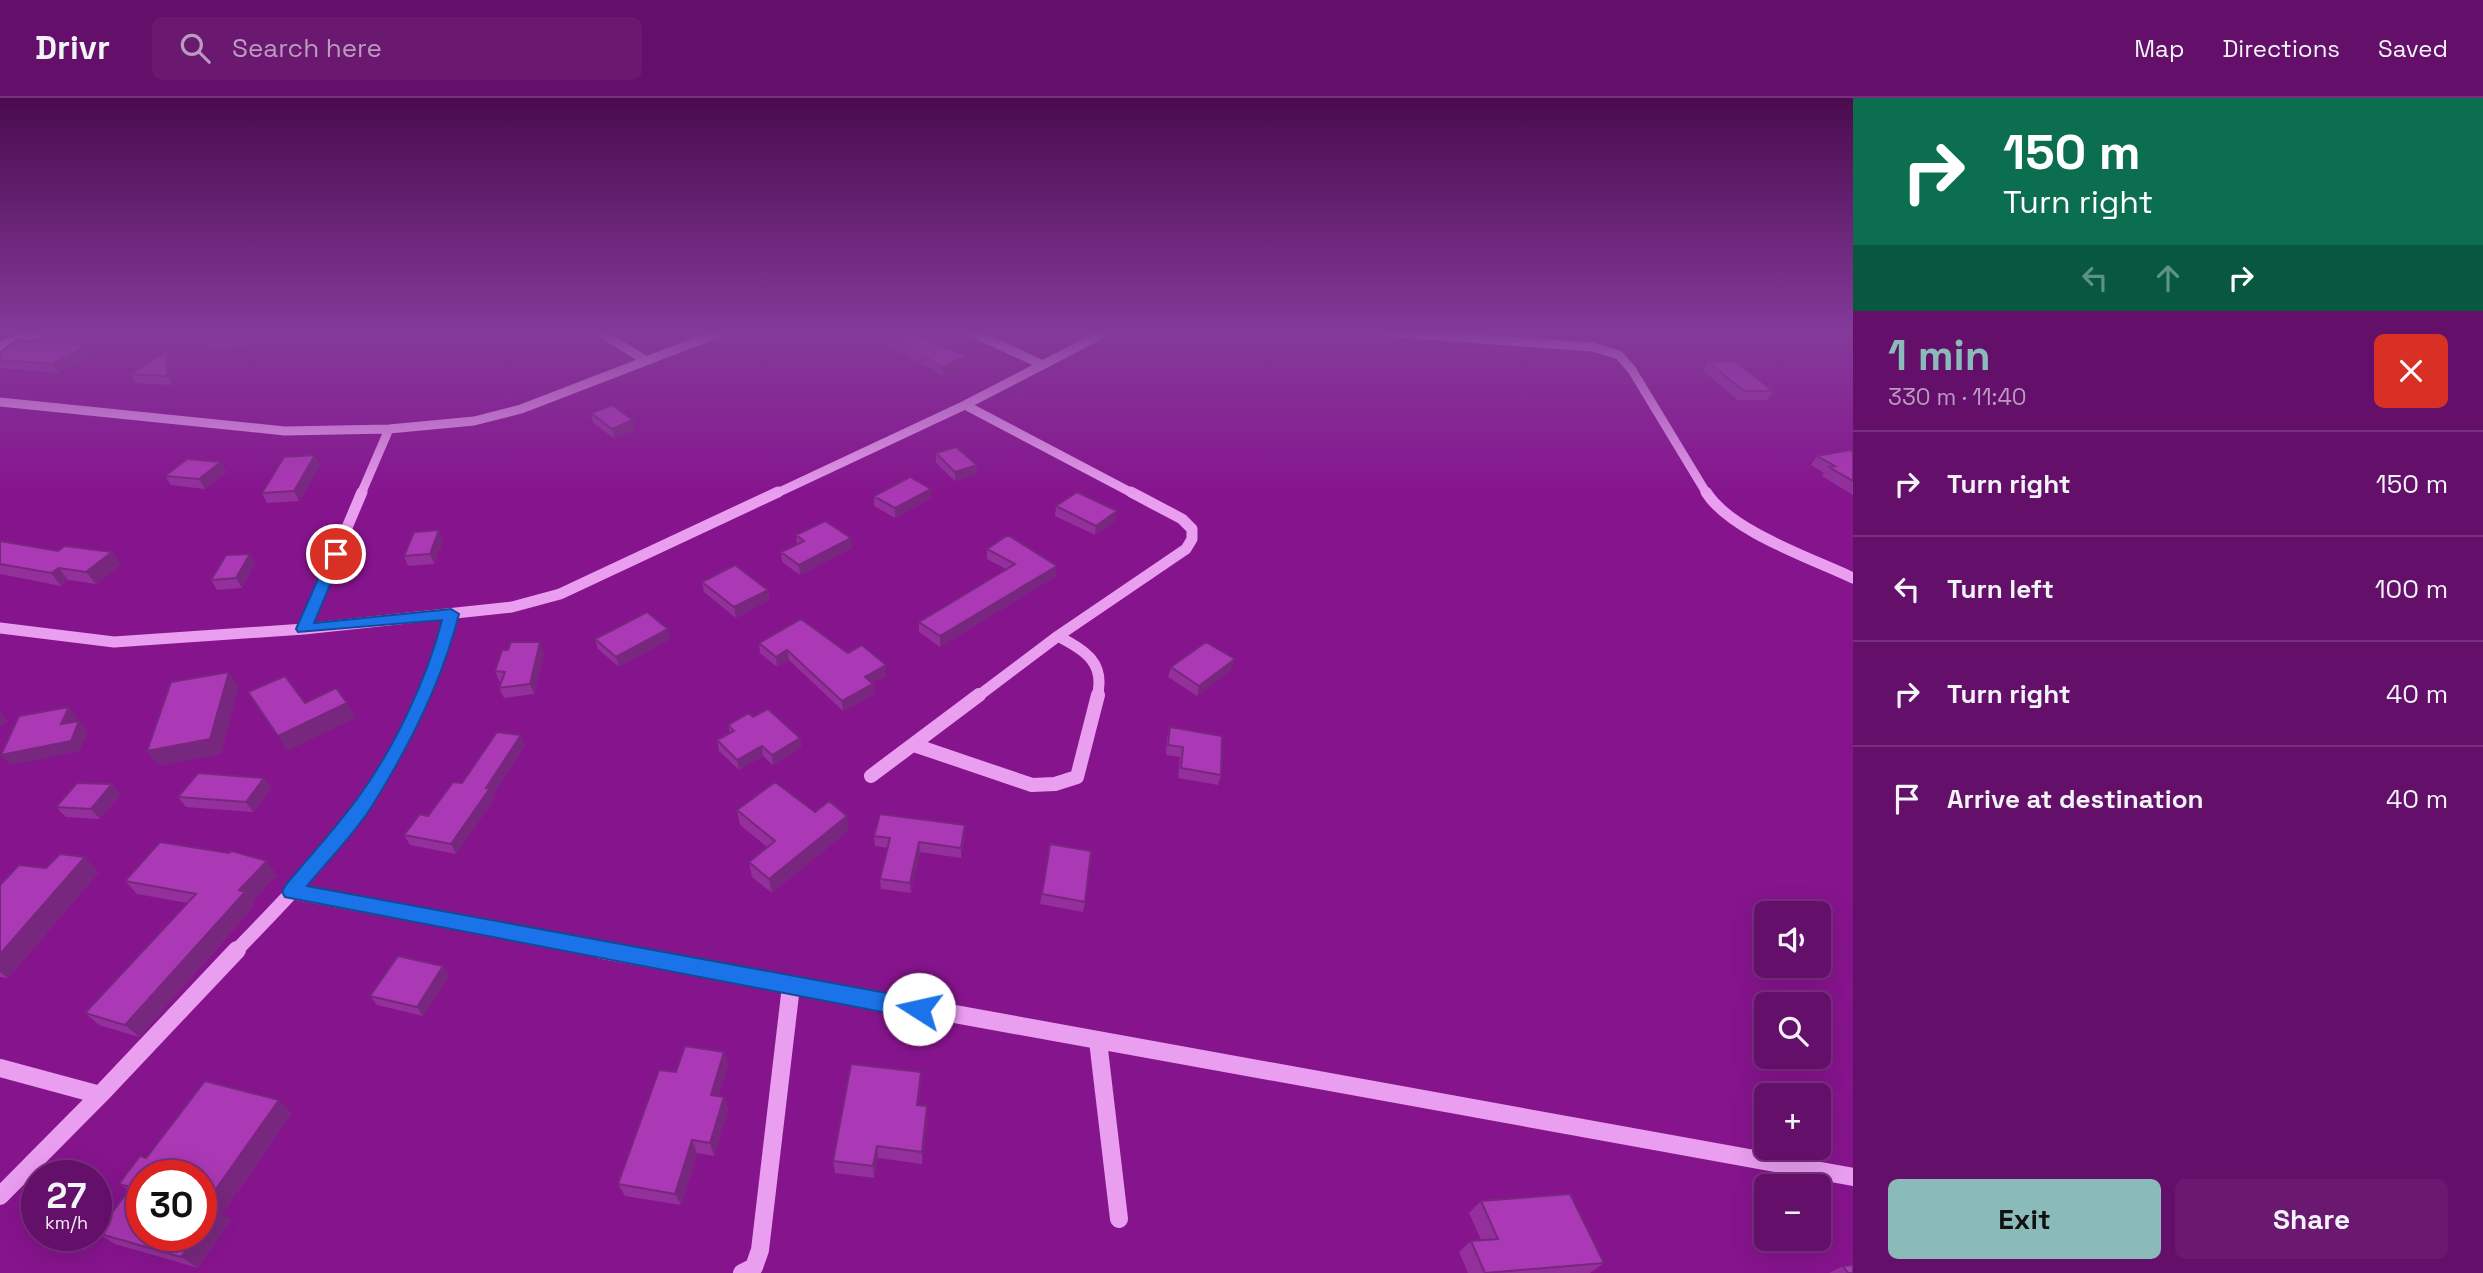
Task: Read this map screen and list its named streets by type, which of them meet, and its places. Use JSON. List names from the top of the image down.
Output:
{
  "page": {
    "header": "Drivr",
    "search": "Search here",
    "nav": ["Map", "Directions", "Saved"],
    "turn": ["150 m", "Turn right"],
    "heading": ["1 min", "330 m · 11:40"],
    "list": [
      {
        "name": "Turn right",
        "value": "150 m"
      },
      {
        "name": "Turn left",
        "value": "100 m"
      },
      {
        "name": "Turn right",
        "value": "40 m"
      },
      {
        "name": "Arrive at destination",
        "value": "40 m"
      }
    ],
    "map_buttons": ["+", "−"],
    "speed": "27 km/h",
    "limit": "30",
    "buttons": ["Exit", "Share"]
  }
}
